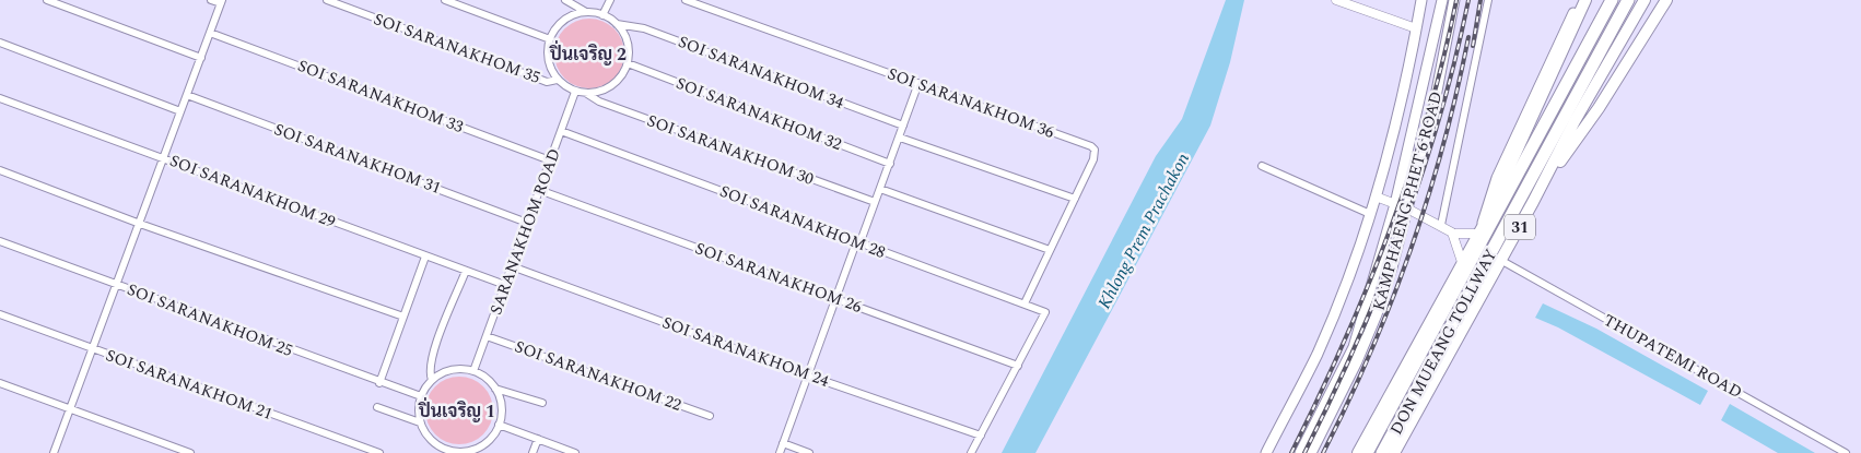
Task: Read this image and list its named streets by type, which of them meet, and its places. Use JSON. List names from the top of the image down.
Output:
{
  "streets": {
    "highway": ["31", "DON MUEANG TOLLWAY"],
    "main road": ["KAMPHAENG PHET 6 ROAD"],
    "street": [
      "SOI SARANAKHOM 35",
      "SOI SARANAKHOM 34",
      "SOI SARANAKHOM 33",
      "SOI SARANAKHOM 36",
      "SOI SARANAKHOM 32",
      "SOI SARANAKHOM 30",
      "SOI SARANAKHOM 31",
      "SOI SARANAKHOM 29",
      "SOI SARANAKHOM 28",
      "SARANAKHOM ROAD",
      "SOI SARANAKHOM 26",
      "SOI SARANAKHOM 25",
      "SOI SARANAKHOM 24",
      "THUPATEMI ROAD",
      "SOI SARANAKHOM 22",
      "SOI SARANAKHOM 21"
    ]
  },
  "crossings": [
    ["SOI SARANAKHOM 35", "SOI SARANAKHOM 34"],
    ["SOI SARANAKHOM 35", "SOI SARANAKHOM 32"],
    ["SOI SARANAKHOM 35", "SOI SARANAKHOM 30"],
    ["SOI SARANAKHOM 35", "SARANAKHOM ROAD"],
    ["SOI SARANAKHOM 34", "SOI SARANAKHOM 32"],
    ["SOI SARANAKHOM 34", "SOI SARANAKHOM 30"],
    ["SOI SARANAKHOM 34", "SARANAKHOM ROAD"],
    ["SOI SARANAKHOM 33", "SARANAKHOM ROAD"],
    ["SOI SARANAKHOM 36", "SOI SARANAKHOM 28"],
    ["SOI SARANAKHOM 32", "SOI SARANAKHOM 30"],
    ["SOI SARANAKHOM 32", "SARANAKHOM ROAD"],
    ["SOI SARANAKHOM 30", "SARANAKHOM ROAD"],
    ["SOI SARANAKHOM 31", "SARANAKHOM ROAD"],
    ["SOI SARANAKHOM 29", "SARANAKHOM ROAD"],
    ["SOI SARANAKHOM 28", "SARANAKHOM ROAD"],
    ["SOI SARANAKHOM 28", "SOI SARANAKHOM 26"],
    ["31", "DON MUEANG TOLLWAY"],
    ["31", "THUPATEMI ROAD"],
    ["SARANAKHOM ROAD", "SOI SARANAKHOM 26"],
    ["SARANAKHOM ROAD", "SOI SARANAKHOM 25"],
    ["SARANAKHOM ROAD", "SOI SARANAKHOM 24"],
    ["SARANAKHOM ROAD", "SOI SARANAKHOM 22"]
  ],
  "districts": ["ปิ่นเจริญ 2", "ปิ่นเจริญ 1"],
  "water": ["Khlong Prem Prachakon"]
}
